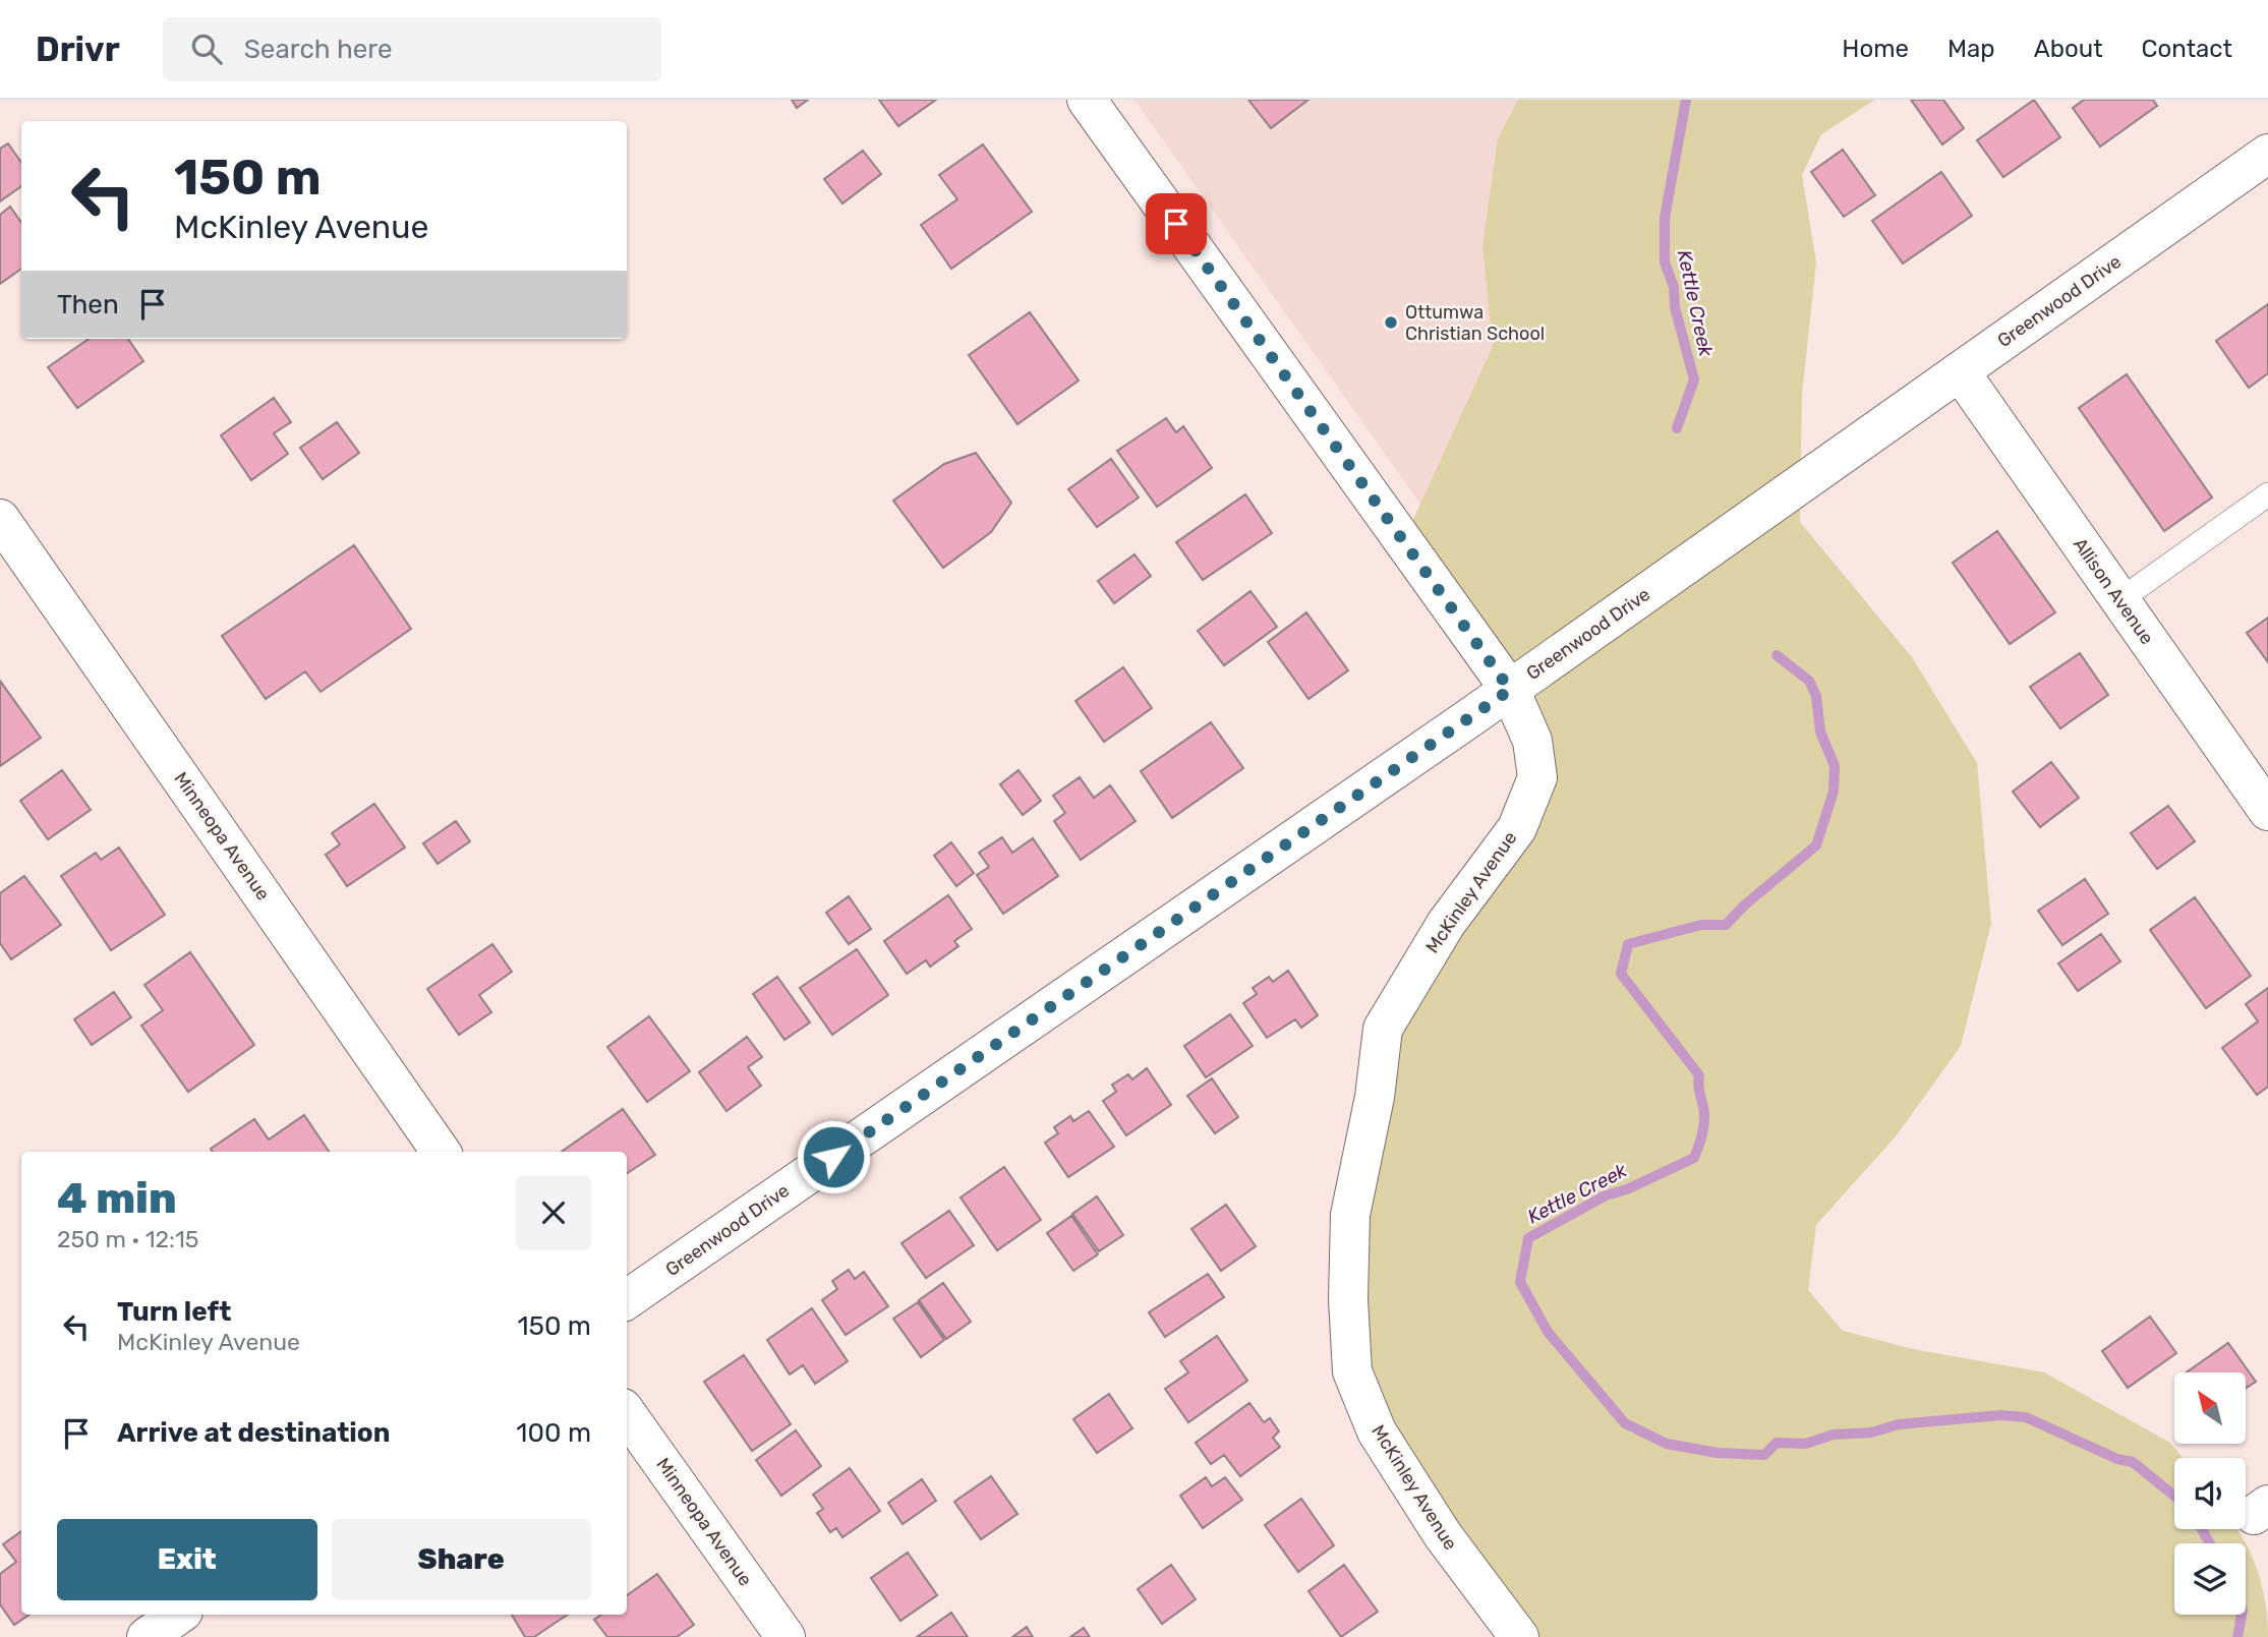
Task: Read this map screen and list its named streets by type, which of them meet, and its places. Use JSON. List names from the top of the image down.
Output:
{
  "streets": {
    "street": [
      "Greenwood Drive",
      "Allison Avenue",
      "Minneopa Avenue",
      "McKinley Avenue"
    ]
  },
  "crossings": [
    ["Greenwood Drive", "Allison Avenue"],
    ["Greenwood Drive", "McKinley Avenue"]
  ],
  "water": ["Kettle Creek"],
  "places": ["Ottumwa Christian School"],
  "north": "top left",
  "page": {
    "header": "Drivr",
    "search": "Search here",
    "nav": [
      "Home",
      "Map",
      "About",
      "Contact"
    ],
    "turn": ["150 m", "McKinley Avenue"],
    "then": "Then",
    "heading": ["4 min", "250 m · 12:15"],
    "list": [
      {
        "name": "Turn left",
        "note": "McKinley Avenue",
        "value": "150 m"
      },
      {
        "name": "Arrive at destination",
        "value": "100 m"
      }
    ],
    "buttons": ["Exit", "Share"]
  }
}
